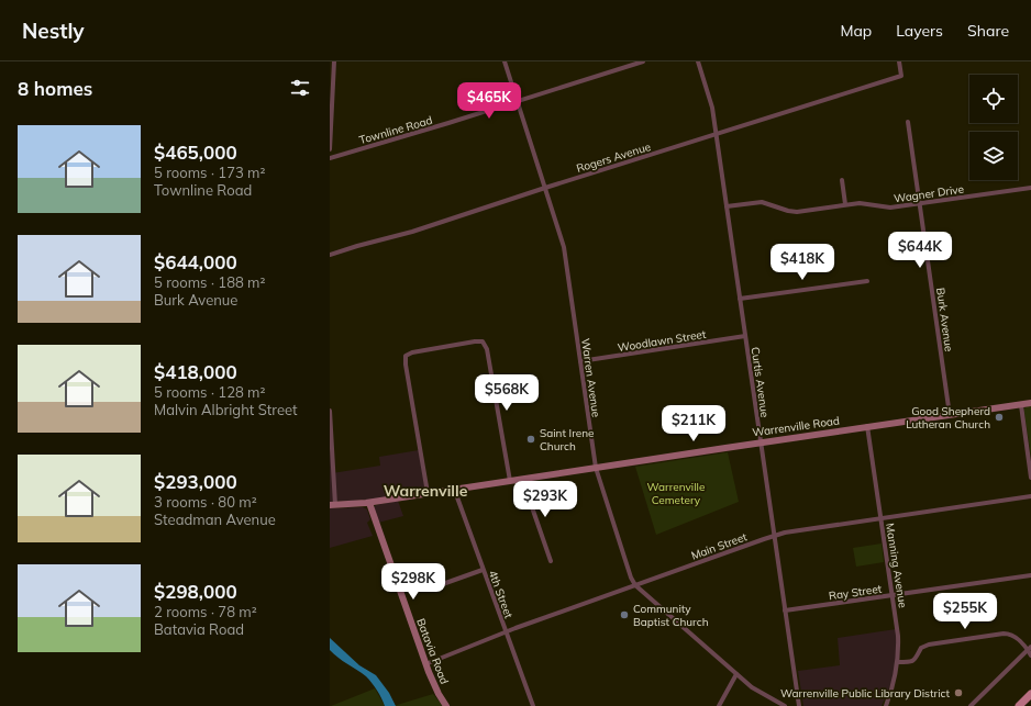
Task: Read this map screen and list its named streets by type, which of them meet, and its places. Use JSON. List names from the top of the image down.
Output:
{
  "streets": {
    "main road": ["Warrenville Road", "Batavia Road"],
    "street": [
      "Townline Road",
      "Rogers Avenue",
      "Wagner Drive",
      "Burk Avenue",
      "Woodlawn Street",
      "Warren Avenue",
      "Curtis Avenue",
      "Main Street",
      "Manning Avenue",
      "Ray Street",
      "4th Street"
    ]
  },
  "crossings": [
    ["Townline Road", "Warren Avenue"],
    ["Rogers Avenue", "Warren Avenue"],
    ["Rogers Avenue", "Curtis Avenue"],
    ["Wagner Drive", "Burk Avenue"],
    ["Wagner Drive", "Curtis Avenue"],
    ["Burk Avenue", "Warrenville Road"],
    ["Woodlawn Street", "Warren Avenue"],
    ["Woodlawn Street", "Curtis Avenue"],
    ["Warren Avenue", "Warrenville Road"],
    ["Warren Avenue", "Main Street"],
    ["Curtis Avenue", "Warrenville Road"],
    ["Curtis Avenue", "Main Street"],
    ["Curtis Avenue", "Ray Street"],
    ["Warrenville Road", "Manning Avenue"],
    ["Warrenville Road", "4th Street"],
    ["Warrenville Road", "Batavia Road"],
    ["Main Street", "Manning Avenue"],
    ["Main Street", "4th Street"],
    ["Main Street", "Batavia Road"],
    ["Manning Avenue", "Ray Street"]
  ],
  "districts": ["Warrenville"],
  "parks": ["Warrenville Cemetery"],
  "places": [
    "Good Shepherd Lutheran Church",
    "Saint Irene Church",
    "Community Baptist Church",
    "Warrenville Public Library District"
  ],
  "page": {
    "header": "Nestly",
    "nav": ["Map", "Layers", "Share"],
    "heading": "8 homes",
    "price": [
      "$465K",
      "$644K",
      "$418K",
      "$568K",
      "$211K",
      "$293K",
      "$298K",
      "$255K"
    ],
    "list": [
      {
        "name": "$465,000",
        "note": "5 rooms · 173 m² · Townline Road"
      },
      {
        "name": "$644,000",
        "note": "5 rooms · 188 m² · Burk Avenue"
      },
      {
        "name": "$418,000",
        "note": "5 rooms · 128 m² · Malvin Albright Street"
      },
      {
        "name": "$293,000",
        "note": "3 rooms · 80 m² · Steadman Avenue"
      },
      {
        "name": "$298,000",
        "note": "2 rooms · 78 m² · Batavia Road"
      }
    ]
  }
}
